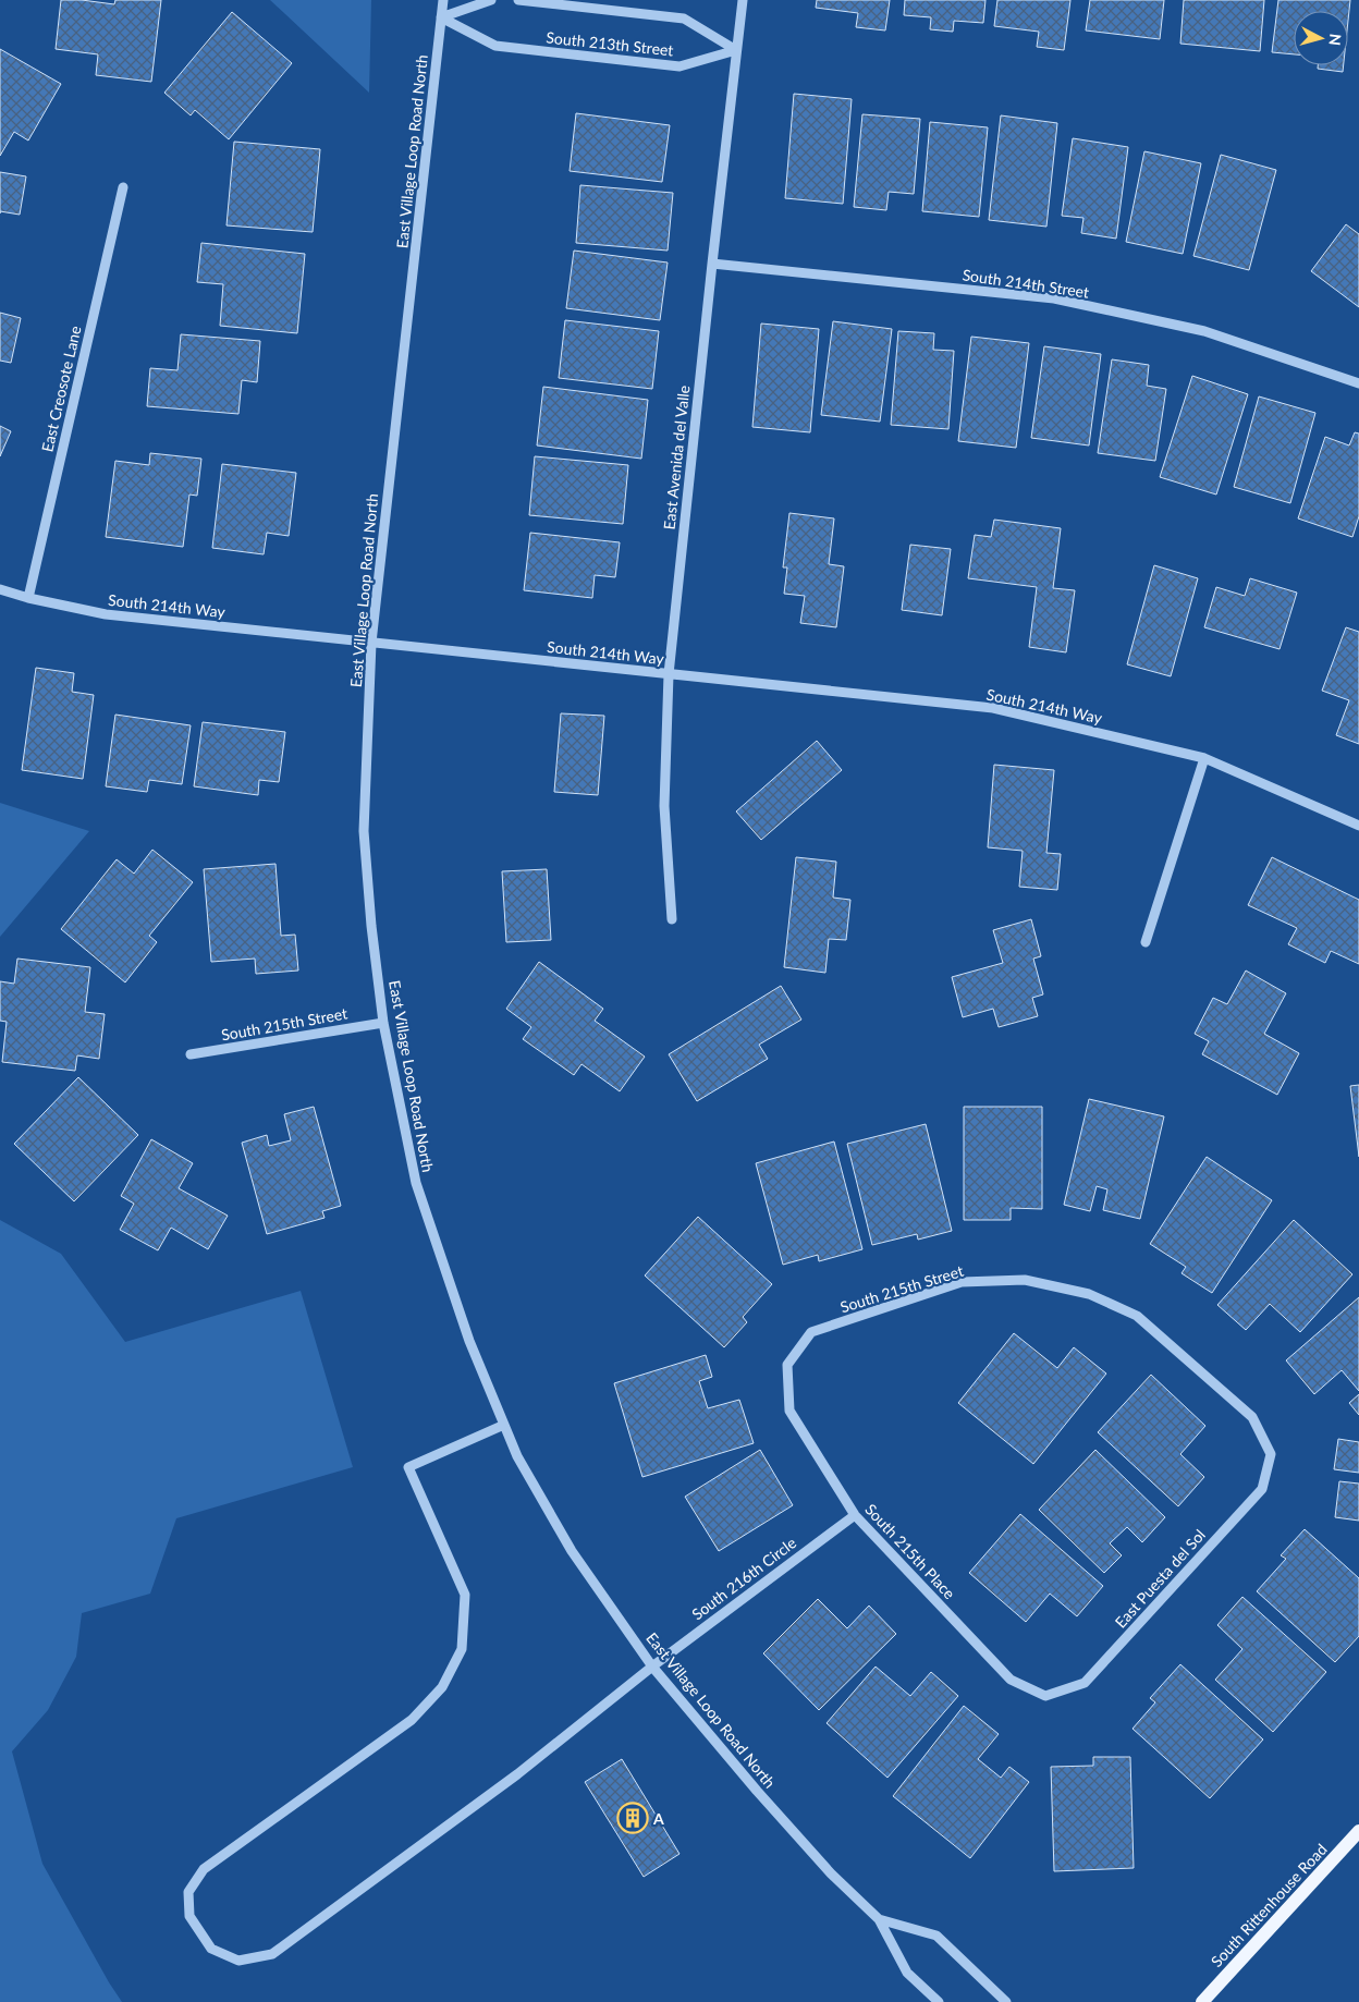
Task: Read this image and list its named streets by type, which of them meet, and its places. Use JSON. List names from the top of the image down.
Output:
{
  "streets": {
    "main road": ["South Rittenhouse Road"],
    "street": [
      "South 213th Street",
      "East Village Loop Road North",
      "South 214th Street",
      "East Creosote Lane",
      "East Avenida del Valle",
      "South 214th Way",
      "South 215th Street",
      "South 215th Place",
      "South 216th Circle",
      "East Puesta del Sol"
    ]
  },
  "crossings": [
    ["South 213th Street", "East Village Loop Road North"],
    ["South 213th Street", "East Avenida del Valle"],
    ["East Village Loop Road North", "South 214th Way"],
    ["East Village Loop Road North", "South 215th Street"],
    ["East Village Loop Road North", "South 216th Circle"],
    ["South 214th Street", "East Avenida del Valle"],
    ["East Creosote Lane", "South 214th Way"],
    ["East Avenida del Valle", "South 214th Way"],
    ["South 215th Street", "South 215th Place"],
    ["South 215th Street", "East Puesta del Sol"],
    ["South 215th Place", "South 216th Circle"],
    ["South 215th Place", "East Puesta del Sol"]
  ],
  "places": {
    "building": ["A"]
  },
  "north": "right"
}
